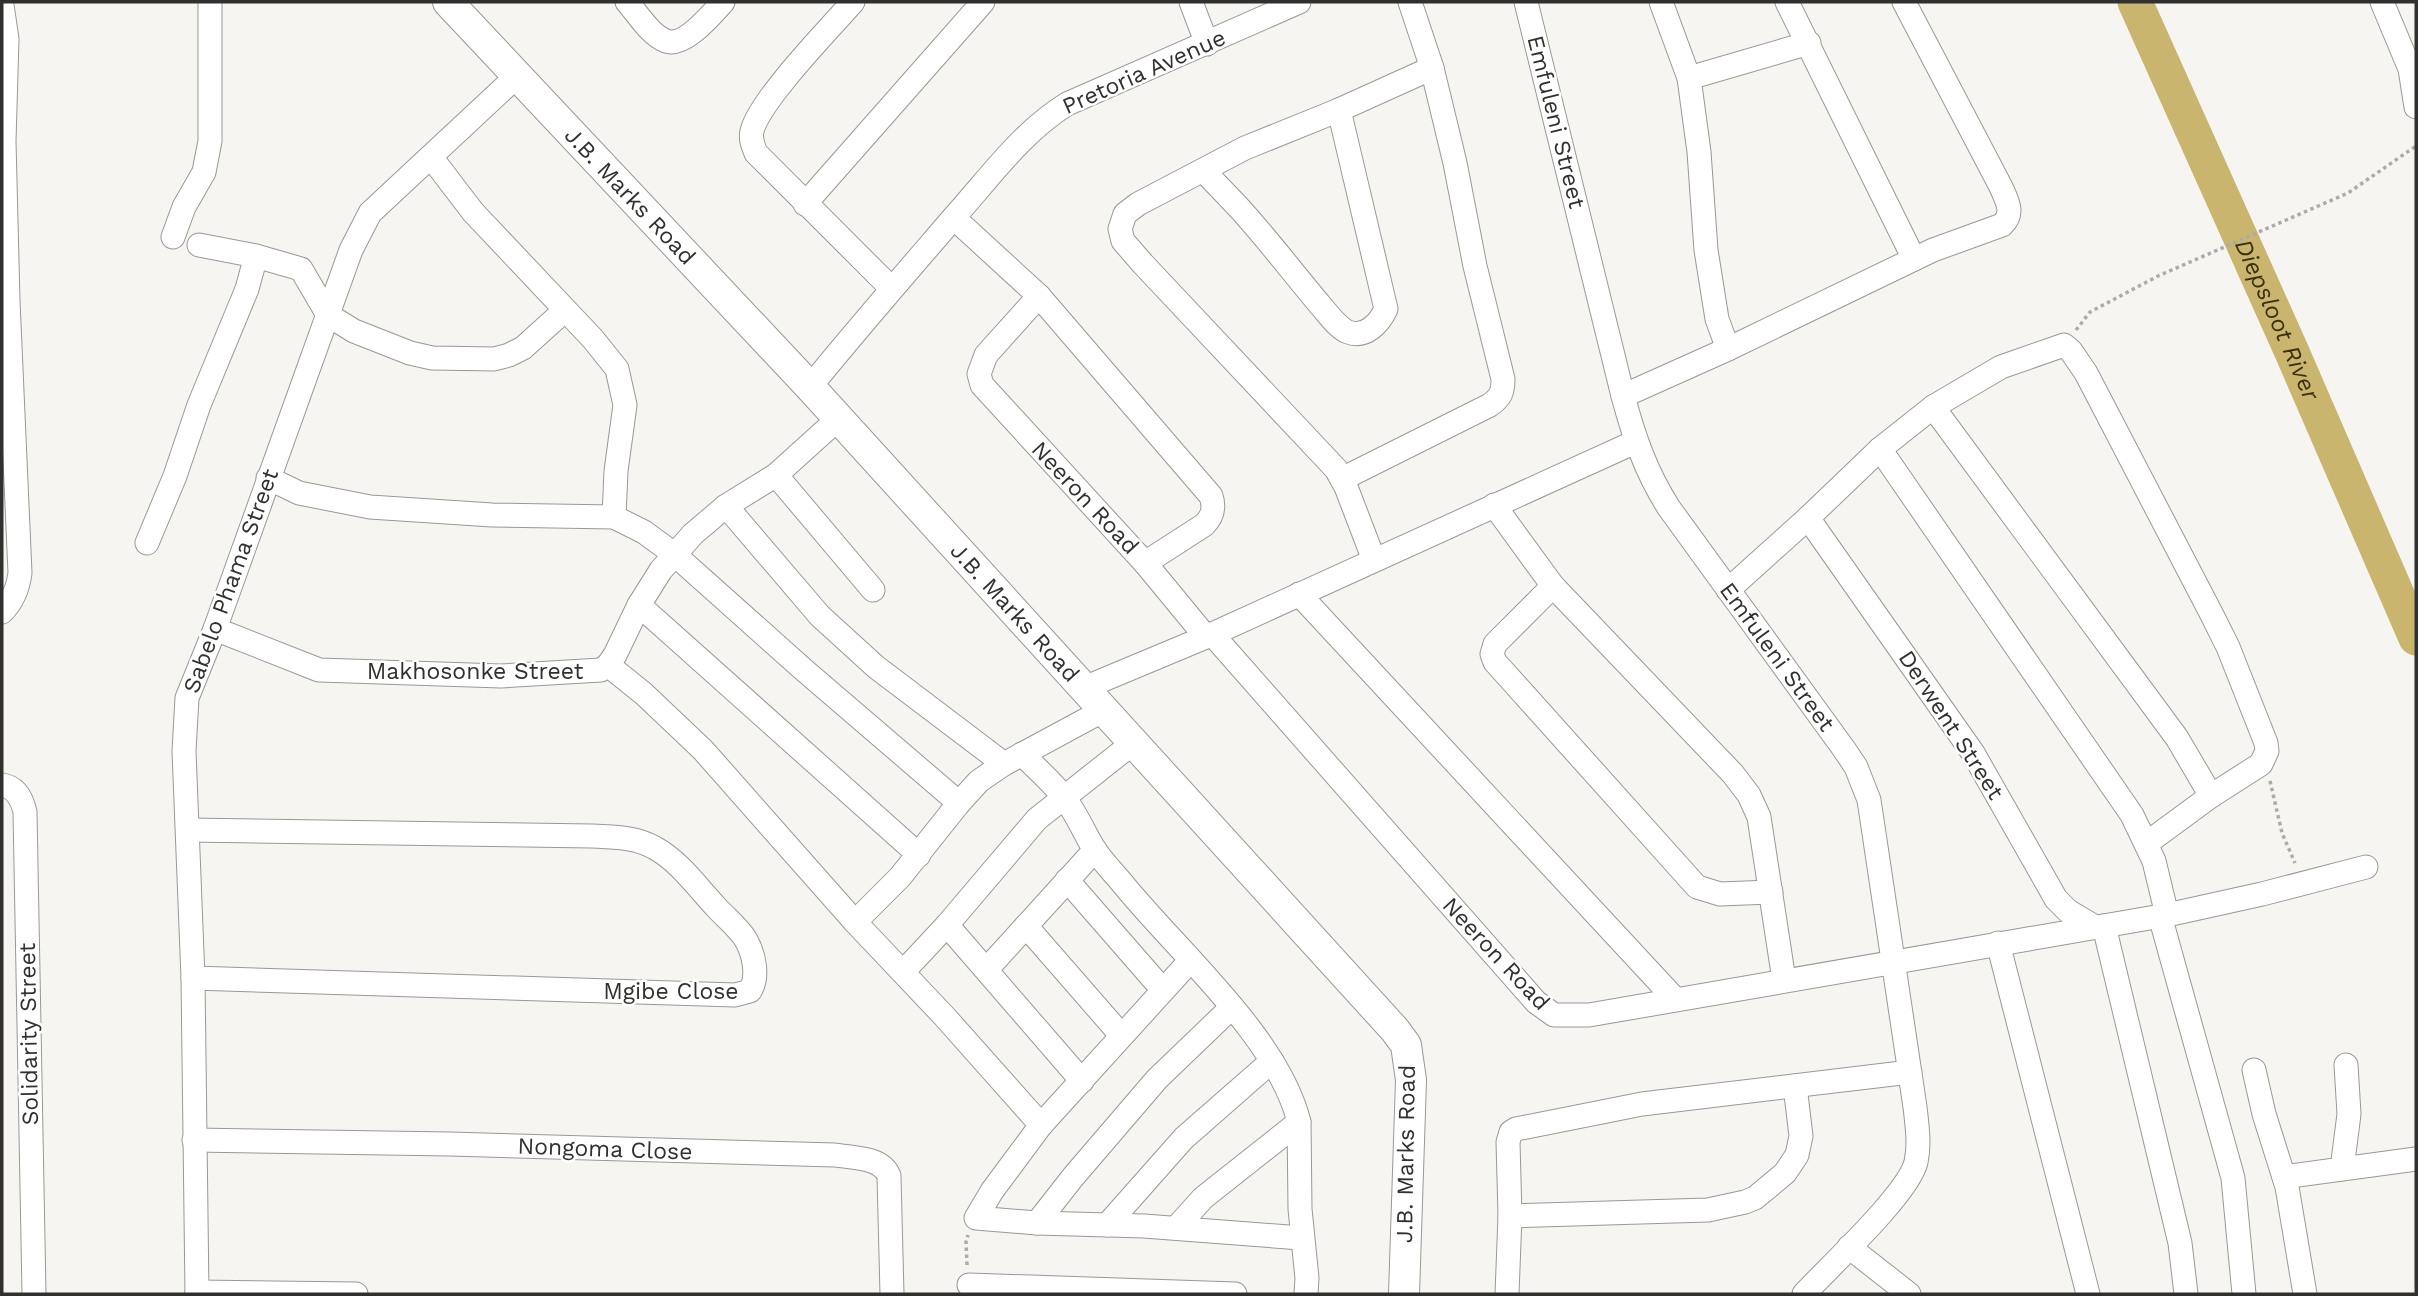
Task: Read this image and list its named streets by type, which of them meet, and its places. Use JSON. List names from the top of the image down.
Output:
{
  "streets": {
    "street": [
      "Pretoria Avenue",
      "Emfuleni Street",
      "J.B. Marks Road",
      "Neeron Road",
      "Sabelo Phama Street",
      "Makhosonke Street",
      "Derwent Street",
      "Mgibe Close",
      "Solidarity Street",
      "Nongoma Close"
    ]
  },
  "crossings": [
    ["Pretoria Avenue", "J.B. Marks Road"],
    ["Emfuleni Street", "Neeron Road"],
    ["J.B. Marks Road", "Sabelo Phama Street"],
    ["J.B. Marks Road", "Makhosonke Street"],
    ["Neeron Road", "Derwent Street"],
    ["Sabelo Phama Street", "Makhosonke Street"],
    ["Sabelo Phama Street", "Mgibe Close"],
    ["Sabelo Phama Street", "Nongoma Close"]
  ],
  "water": ["Diepsloot River"]
}
